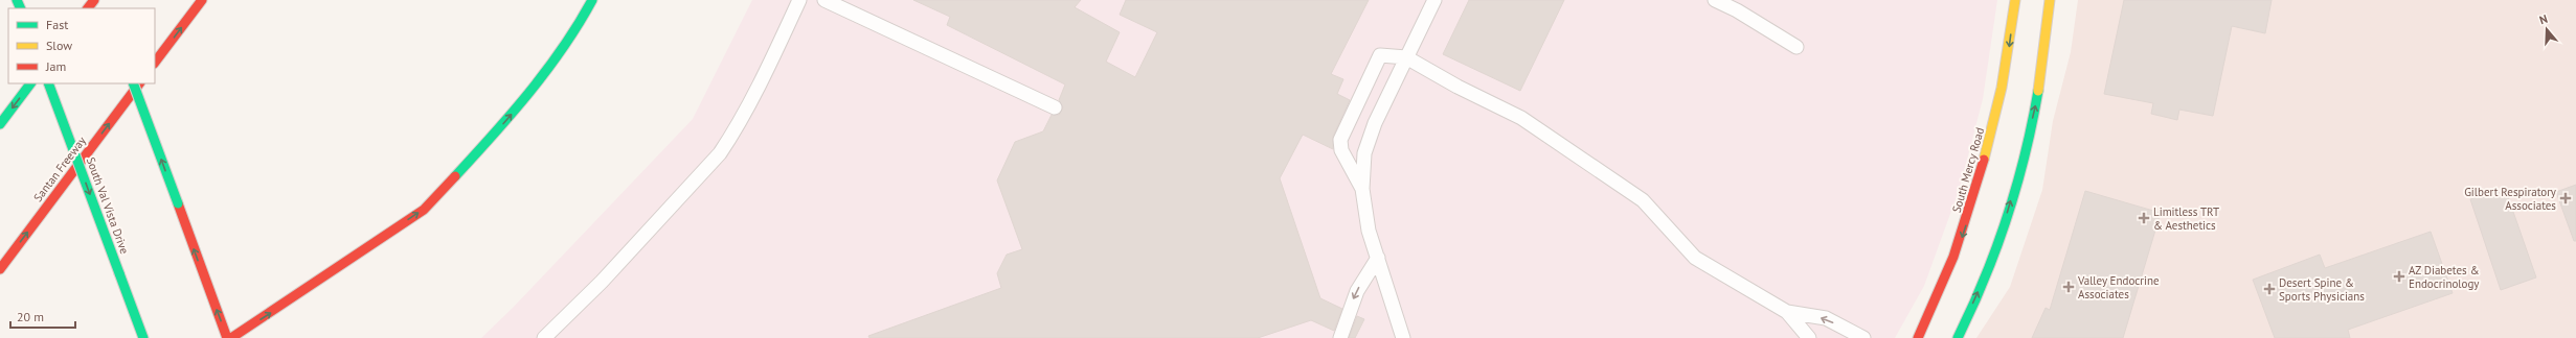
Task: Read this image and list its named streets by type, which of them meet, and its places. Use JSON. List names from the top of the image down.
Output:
{
  "streets": {
    "main road": ["Santan Freeway", "South Mercy Road", "South Val Vista Drive"]
  },
  "one_way": ["Santan Freeway"],
  "places": {
    "health": [
      "Gilbert Respiratory Associates",
      "Limitless TRT & Aesthetics",
      "AZ Diabetes & Endocrinology",
      "Valley Endocrine Associates",
      "Desert Spine & Sports Physicians"
    ]
  },
  "legend": ["Fast", "Slow", "Jam"],
  "scale_bar": "20 m",
  "north": "top"
}
